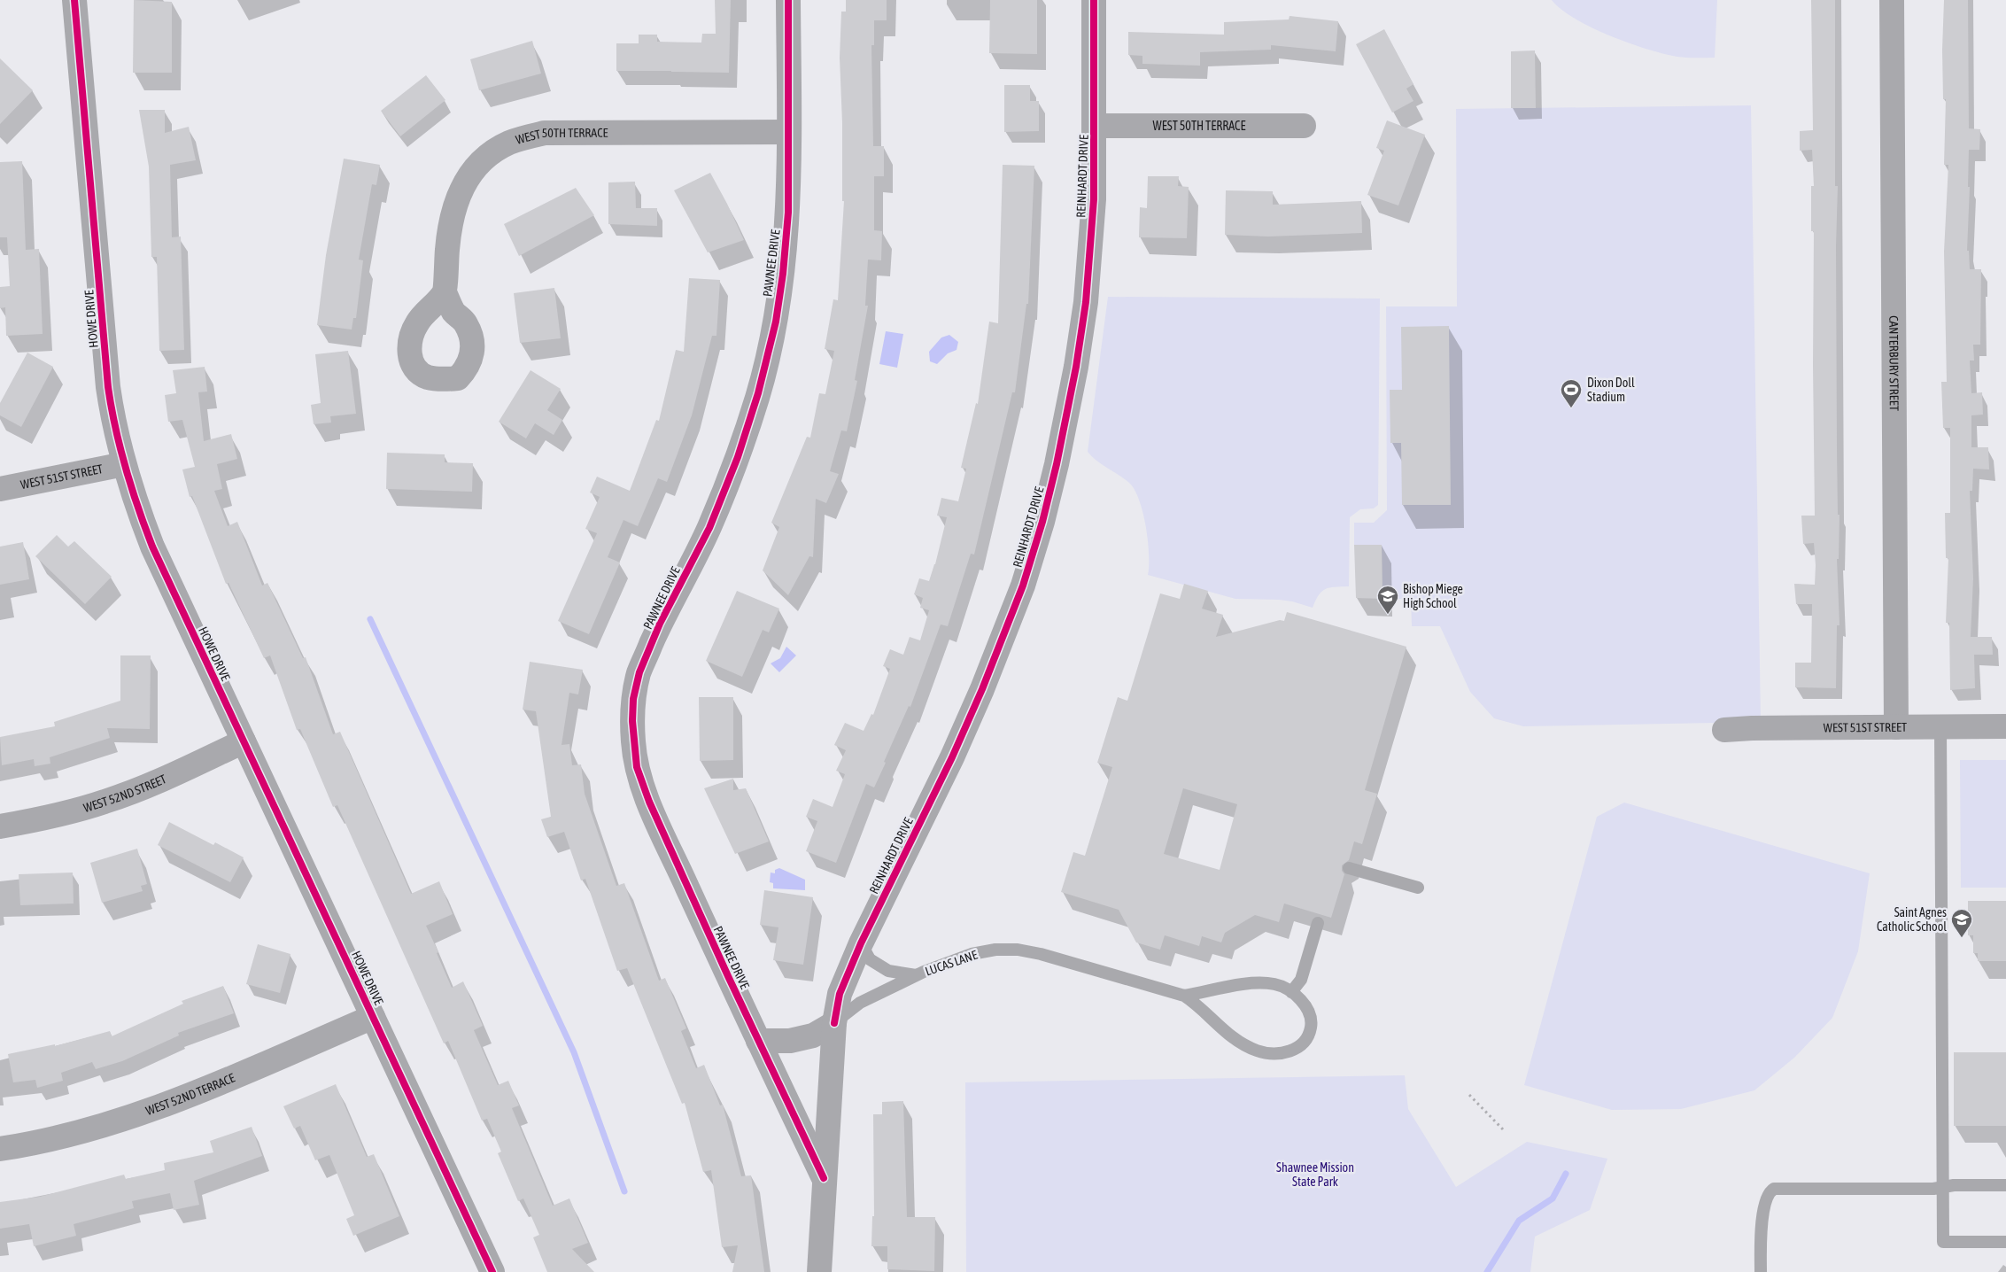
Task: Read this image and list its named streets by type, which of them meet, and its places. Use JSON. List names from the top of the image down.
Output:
{
  "streets": {
    "street": [
      "WEST 50TH TERRACE",
      "REINHARDT DRIVE",
      "PAWNEE DRIVE",
      "HOWE DRIVE",
      "CANTERBURY STREET",
      "WEST 51ST STREET",
      "WEST 52ND STREET",
      "WEST 52ND TERRACE"
    ],
    "lane": ["LUCAS LANE"]
  },
  "crossings": [
    ["WEST 50TH TERRACE", "REINHARDT DRIVE"],
    ["WEST 50TH TERRACE", "PAWNEE DRIVE"],
    ["REINHARDT DRIVE", "PAWNEE DRIVE"],
    ["REINHARDT DRIVE", "LUCAS LANE"],
    ["HOWE DRIVE", "WEST 51ST STREET"],
    ["HOWE DRIVE", "WEST 52ND STREET"],
    ["HOWE DRIVE", "WEST 52ND TERRACE"],
    ["CANTERBURY STREET", "WEST 51ST STREET"]
  ],
  "parks": ["Shawnee Mission State Park"],
  "places": {
    "sports": ["Dixon Doll Stadium"],
    "school or university": ["Bishop Miege High School", "Saint Agnes Catholic School"]
  }
}
